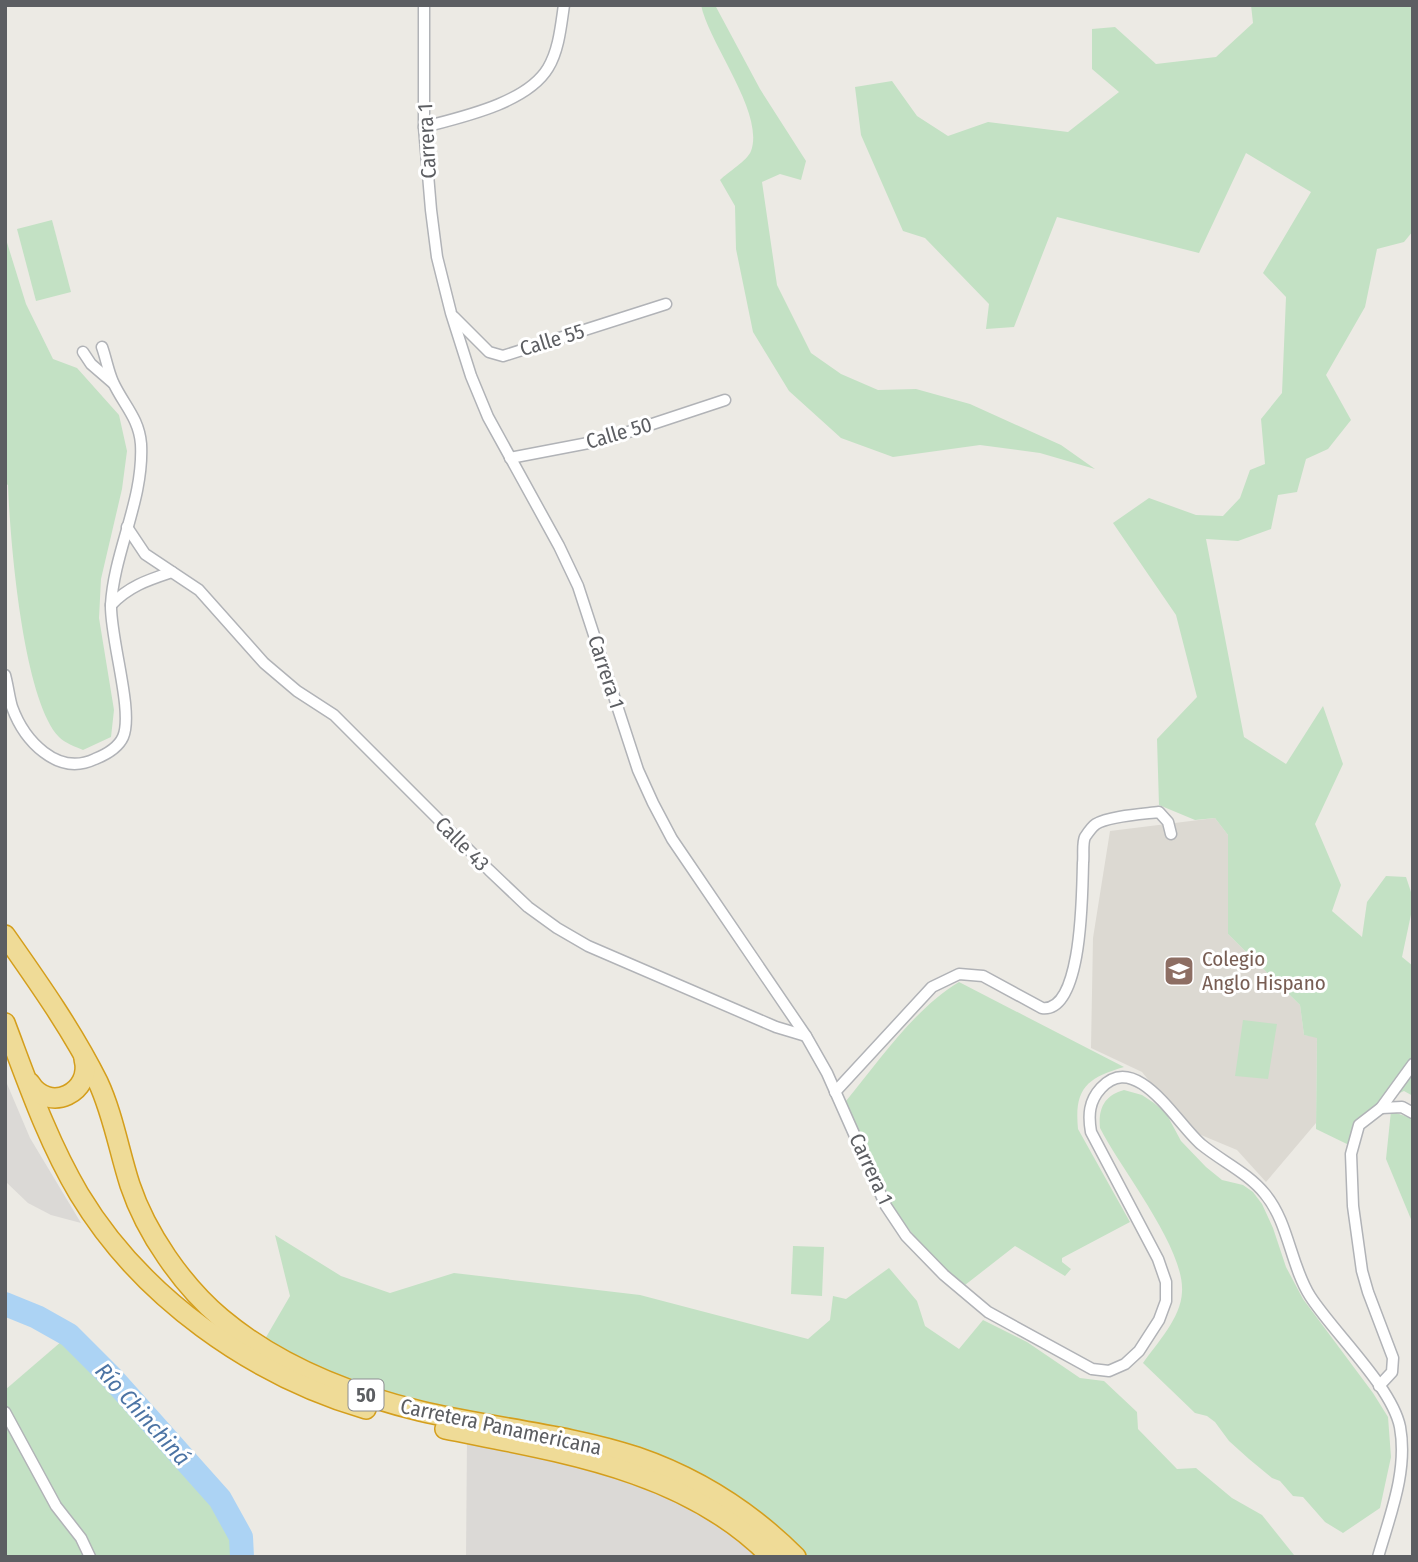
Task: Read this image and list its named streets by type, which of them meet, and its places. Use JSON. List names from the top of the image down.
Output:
{
  "streets": {
    "highway": ["50", "Carretera Panamericana"],
    "street": [
      "Carrera 1",
      "Calle 55",
      "Calle 50",
      "Calle 43"
    ]
  },
  "crossings": [
    ["Carrera 1", "Calle 55"],
    ["Carrera 1", "Calle 50"],
    ["Carrera 1", "Calle 43"]
  ],
  "water": ["Río Chinchiná"],
  "places": {
    "school or university": ["Colegio Anglo Hispano"]
  }
}
